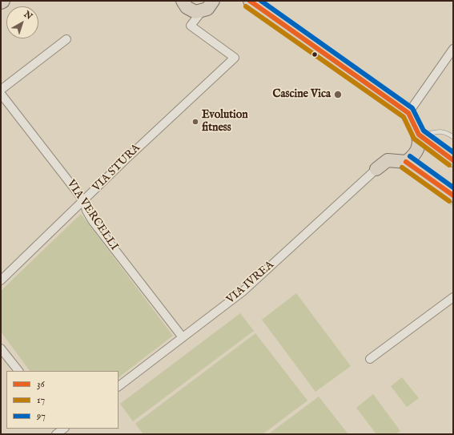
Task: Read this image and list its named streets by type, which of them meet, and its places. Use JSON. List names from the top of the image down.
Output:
{
  "streets": {
    "street": ["VIA STURA", "VIA VERCELLI", "VIA IVREA"]
  },
  "crossings": [
    ["VIA STURA", "VIA VERCELLI"],
    ["VIA VERCELLI", "VIA IVREA"]
  ],
  "places": ["Cascine Vica", "Evolution fitness"],
  "lines": ["transit line 36", "transit line 97", "transit line 17"],
  "legend": ["36", "17", "97"],
  "north": "top right"
}
